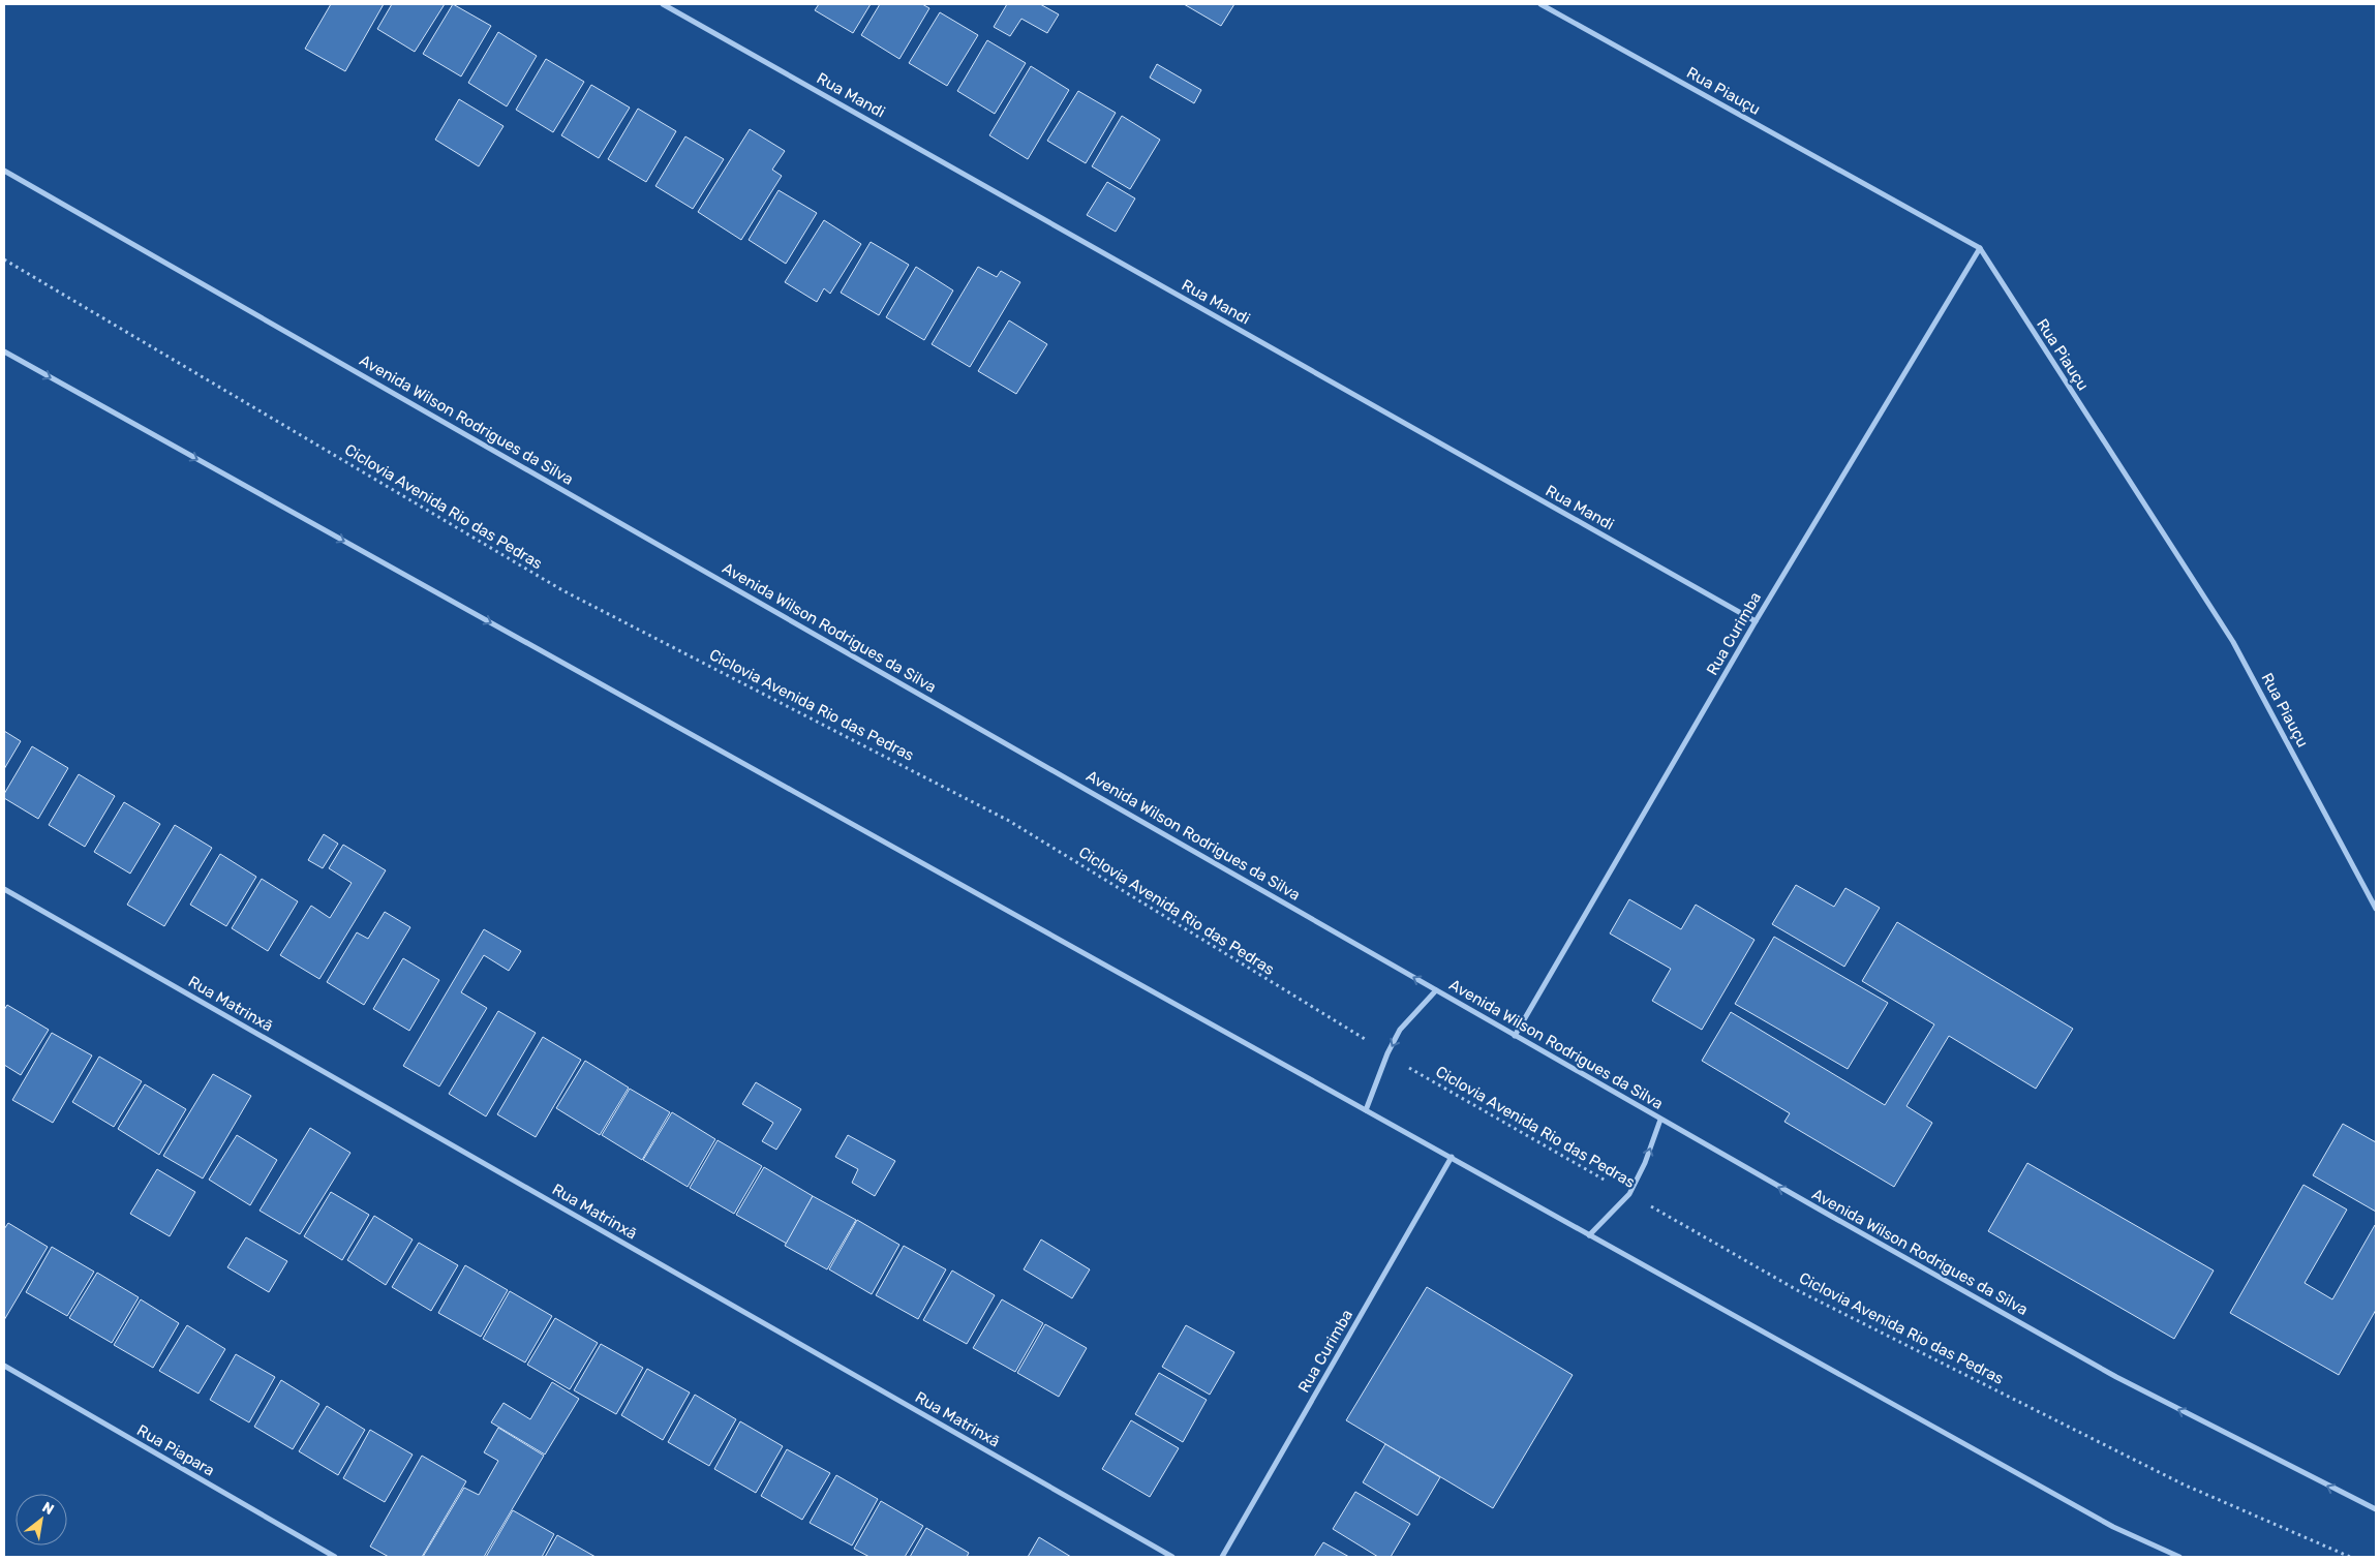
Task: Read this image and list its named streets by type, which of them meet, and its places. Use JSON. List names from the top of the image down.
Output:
{
  "streets": {
    "street": [
      "Rua Piauçu",
      "Rua Mandi",
      "Avenida Wilson Rodrigues da Silva",
      "Rua Curimba",
      "Rua Matrinxã",
      "Rua Piapara"
    ],
    "path": ["Ciclovia Avenida Rio das Pedras"]
  },
  "crossings": [
    ["Rua Piauçu", "Rua Curimba"],
    ["Rua Mandi", "Rua Curimba"],
    ["Avenida Wilson Rodrigues da Silva", "Rua Curimba"]
  ],
  "one_way": ["Avenida Wilson Rodrigues da Silva"],
  "north": "top right"
}
